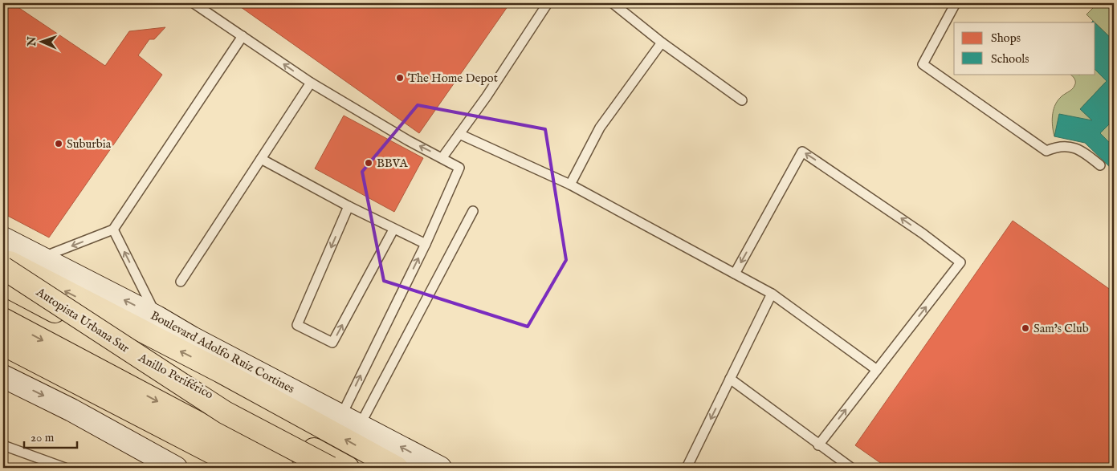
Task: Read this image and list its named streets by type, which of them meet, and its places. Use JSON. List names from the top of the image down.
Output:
{
  "streets": {
    "highway": ["Autopista Urbana Sur", "Anillo Periférico"],
    "main road": ["Boulevard Adolfo Ruiz Cortines"]
  },
  "places": [
    "The Home Depot",
    "Suburbia",
    "BBVA",
    "Sam's Club"
  ],
  "legend": ["Shops", "Schools"],
  "scale_bar": "20 m",
  "north": "left"
}
